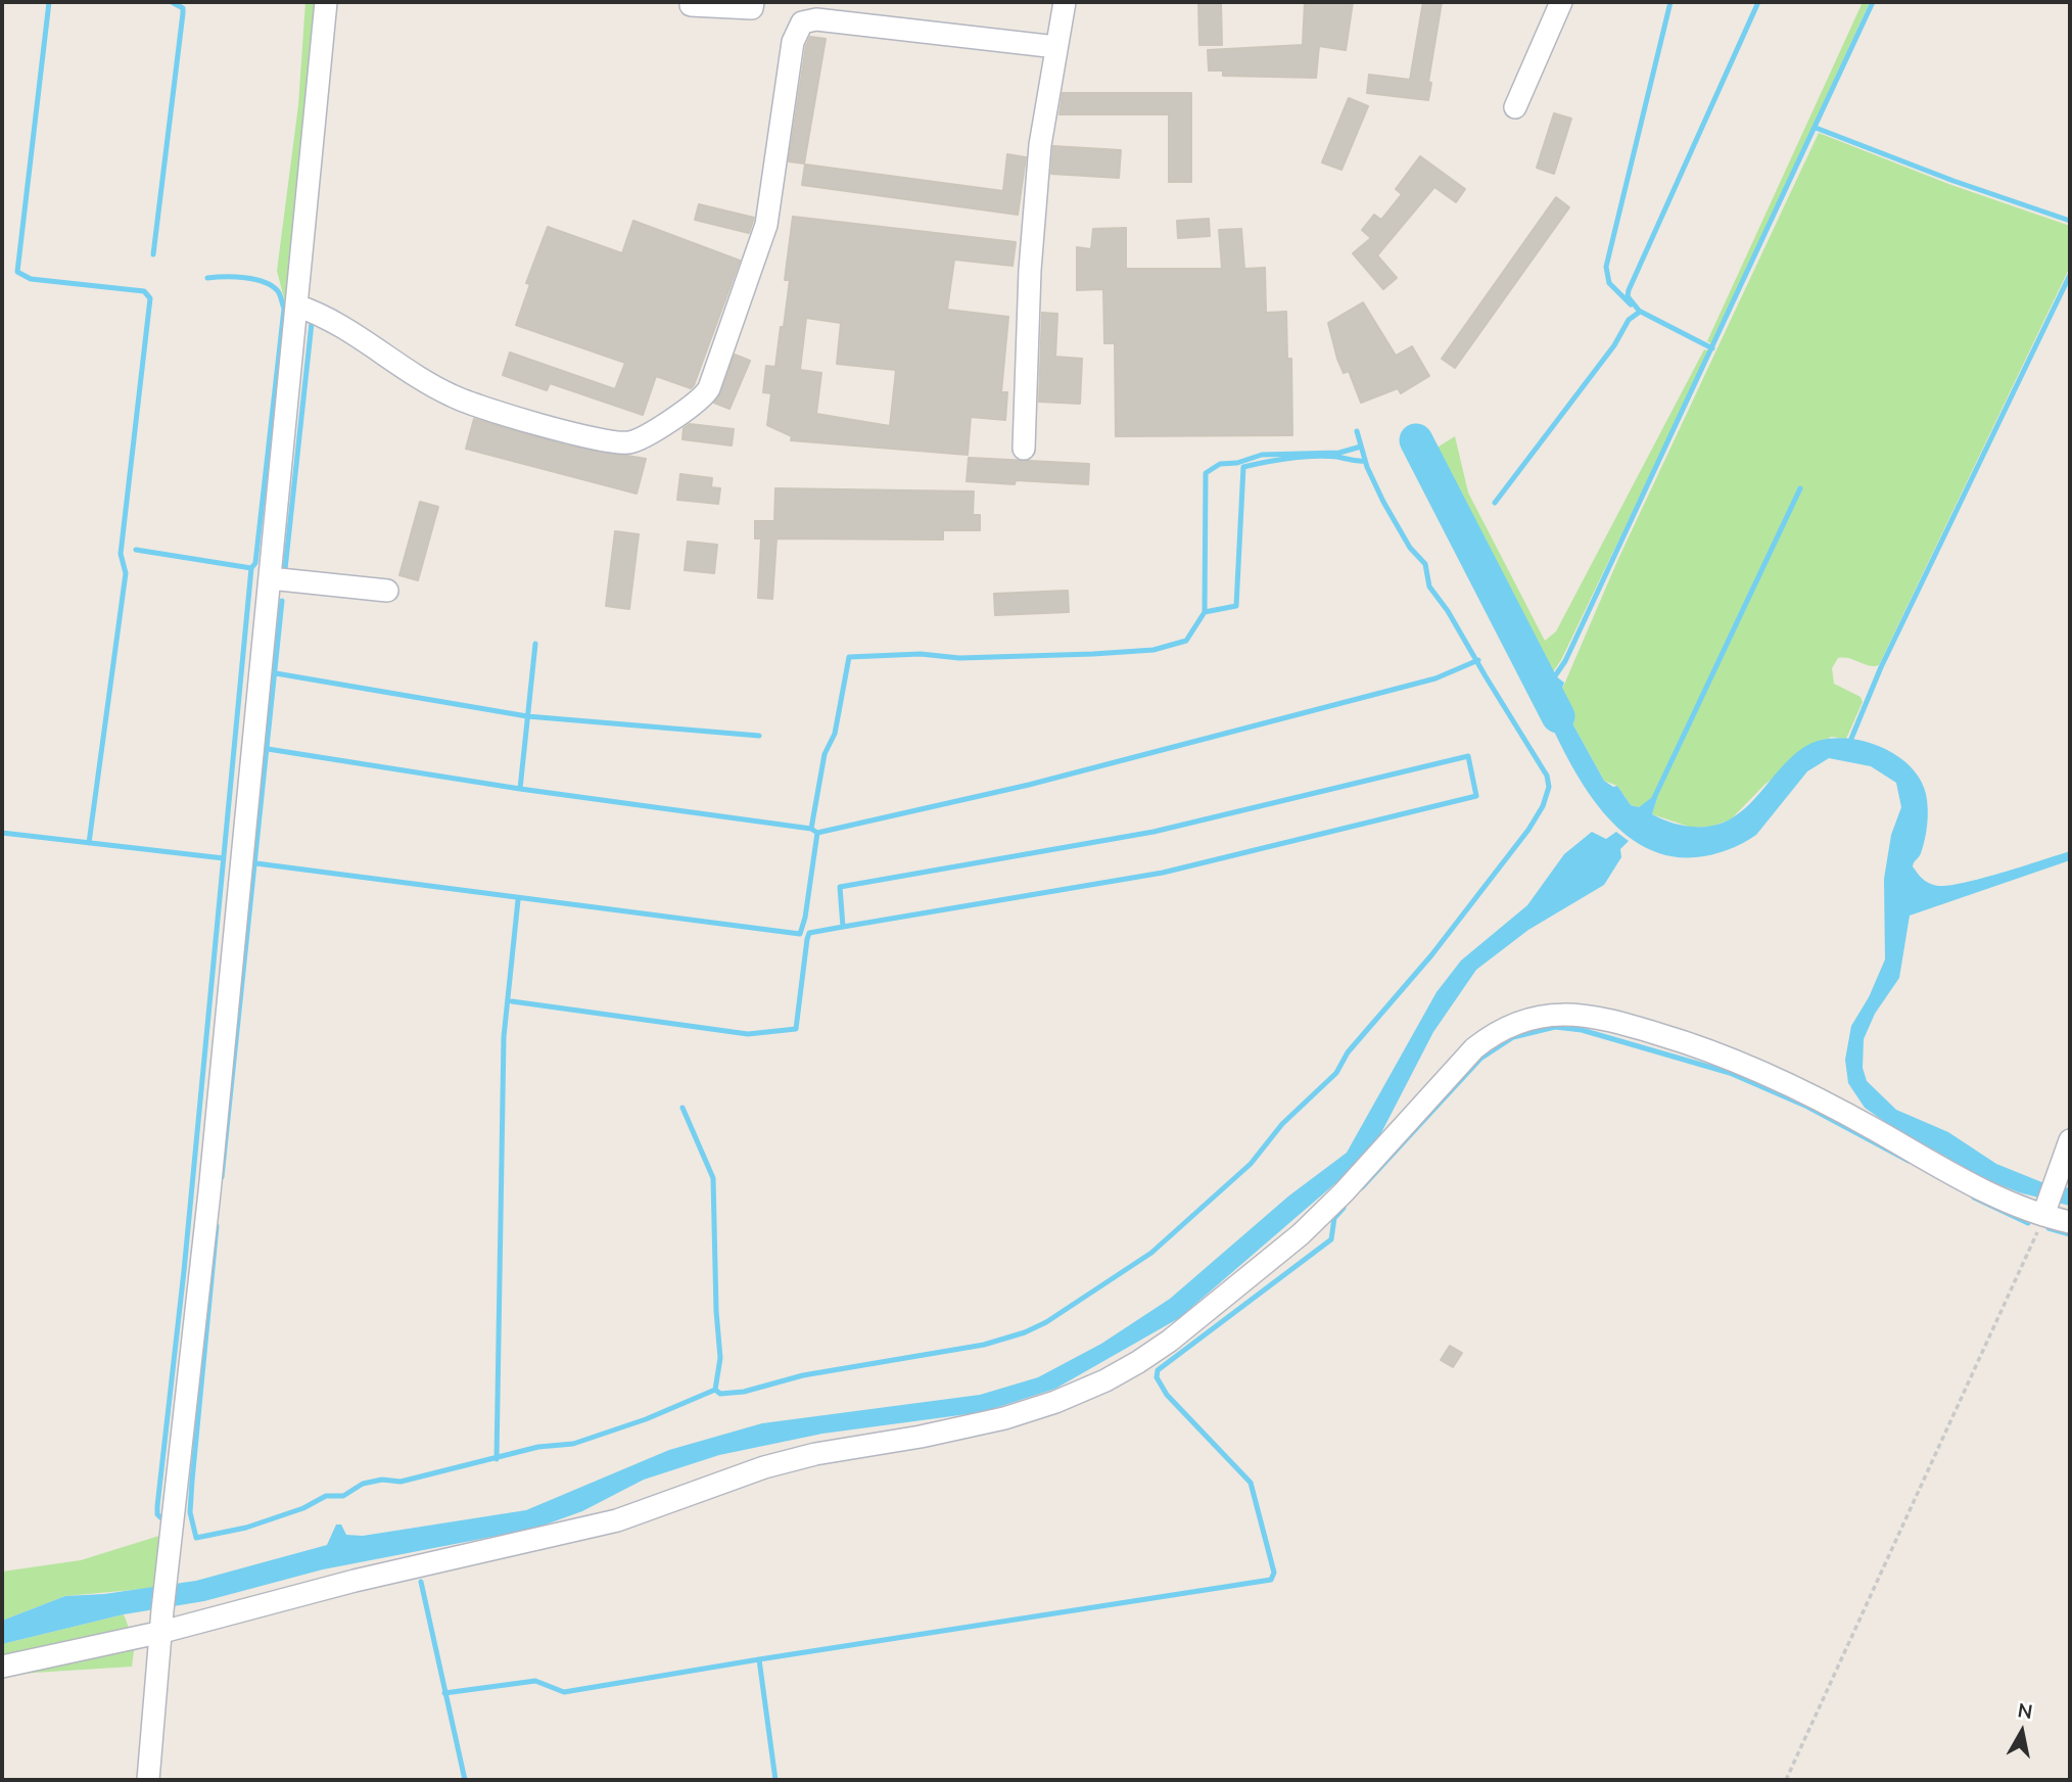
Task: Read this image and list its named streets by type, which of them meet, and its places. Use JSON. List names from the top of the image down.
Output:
{
  "north": "top"
}
